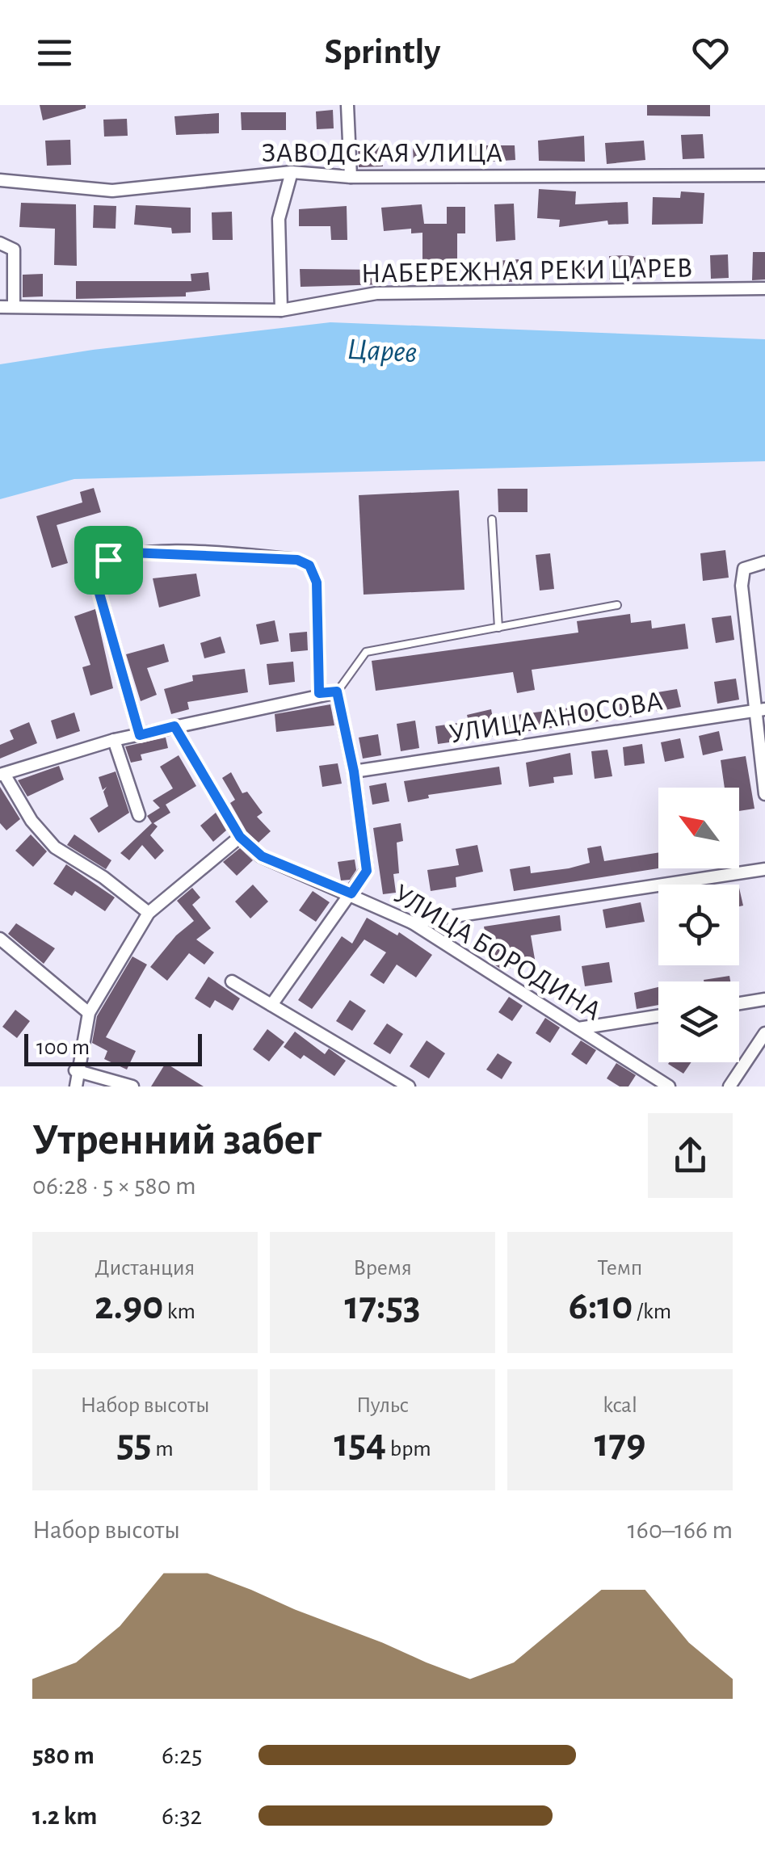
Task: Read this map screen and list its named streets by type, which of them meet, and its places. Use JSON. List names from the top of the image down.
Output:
{
  "streets": {
    "street": [
      "ЗАВОДСКАЯ УЛИЦА",
      "НАБЕРЕЖНАЯ РЕКИ ЦАРЕВ",
      "УЛИЦА АНОСОВА",
      "УЛИЦА БОРОДИНА"
    ]
  },
  "water": ["Царев"],
  "scale_bar": "100 m",
  "north": "top left",
  "page": {
    "header": "Sprintly",
    "scale": "100 m",
    "heading": ["Утренний забег", "06:28 · 5 × 580 m"],
    "stats": [
      ["Дистанция", "2.90 km"],
      ["Время", "17:53"],
      ["Темп", "6:10 /km"],
      ["Набор высоты", "55 m"],
      ["Пульс", "154 bpm"],
      ["kcal", "179"]
    ],
    "chart": ["Набор высоты", "160–166 m"],
    "list": [
      {
        "name": "580 m",
        "note": "6:25"
      },
      {
        "name": "1.2 km",
        "note": "6:32"
      }
    ]
  }
}
